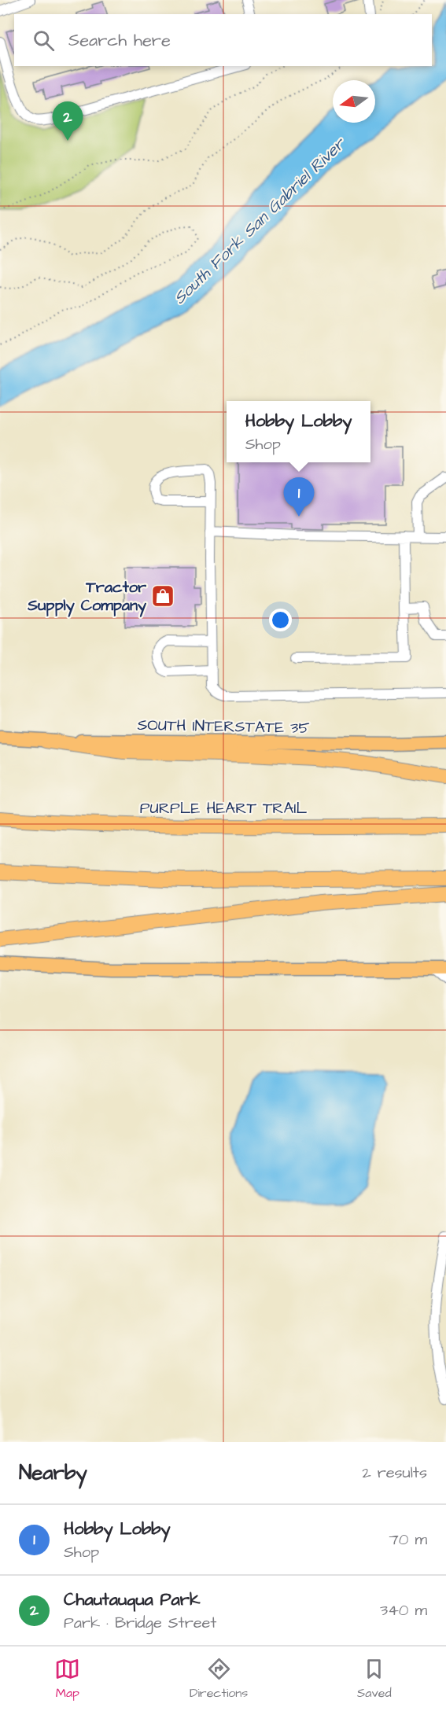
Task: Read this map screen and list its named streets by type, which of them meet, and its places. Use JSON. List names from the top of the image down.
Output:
{
  "streets": {
    "highway": ["PURPLE HEART TRAIL"],
    "main road": ["SOUTH INTERSTATE 35"]
  },
  "water": ["South Fork San Gabriel River"],
  "places": {
    "shop": ["Tractor Supply Company"]
  },
  "north": "left",
  "page": {
    "search": "Search here",
    "pins": ["2", "1"],
    "popup": ["Hobby Lobby", "Shop"],
    "heading": ["Nearby", "2 results"],
    "list": [
      {
        "mark": "1",
        "name": "Hobby Lobby",
        "note": "Shop",
        "value": "70 m"
      },
      {
        "mark": "2",
        "name": "Chautauqua Park",
        "note": "Park · Bridge Street",
        "value": "340 m"
      }
    ],
    "nav": ["Map", "Directions", "Saved"]
  }
}
